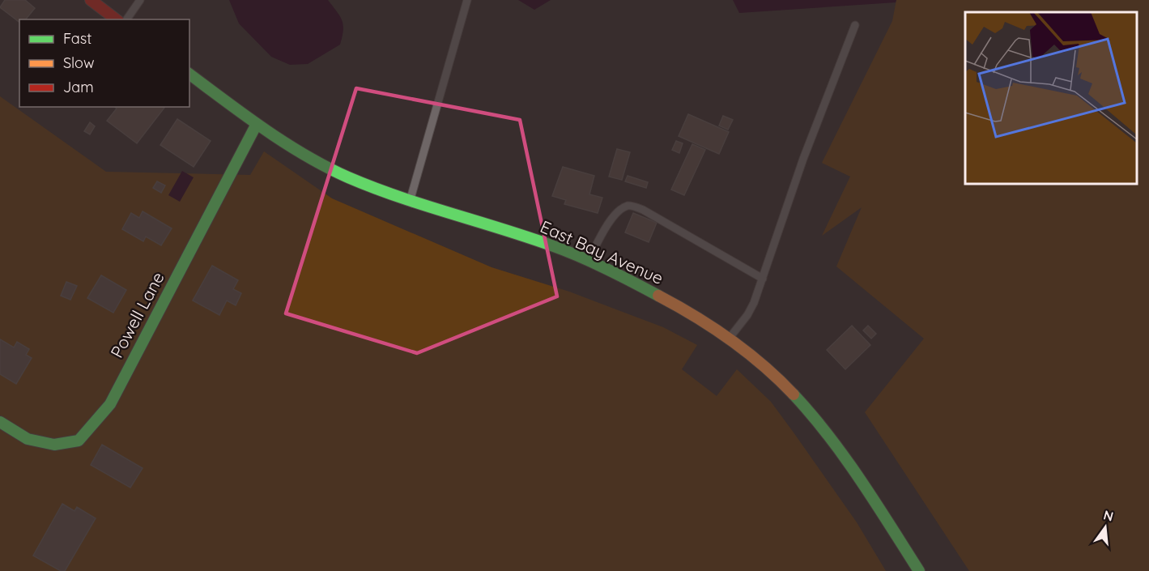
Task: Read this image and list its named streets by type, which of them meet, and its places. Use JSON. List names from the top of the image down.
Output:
{
  "streets": {
    "street": ["East Bay Avenue", "Powell Lane"]
  },
  "crossings": [
    ["East Bay Avenue", "Powell Lane"]
  ],
  "legend": ["Fast", "Slow", "Jam"],
  "north": "top"
}
